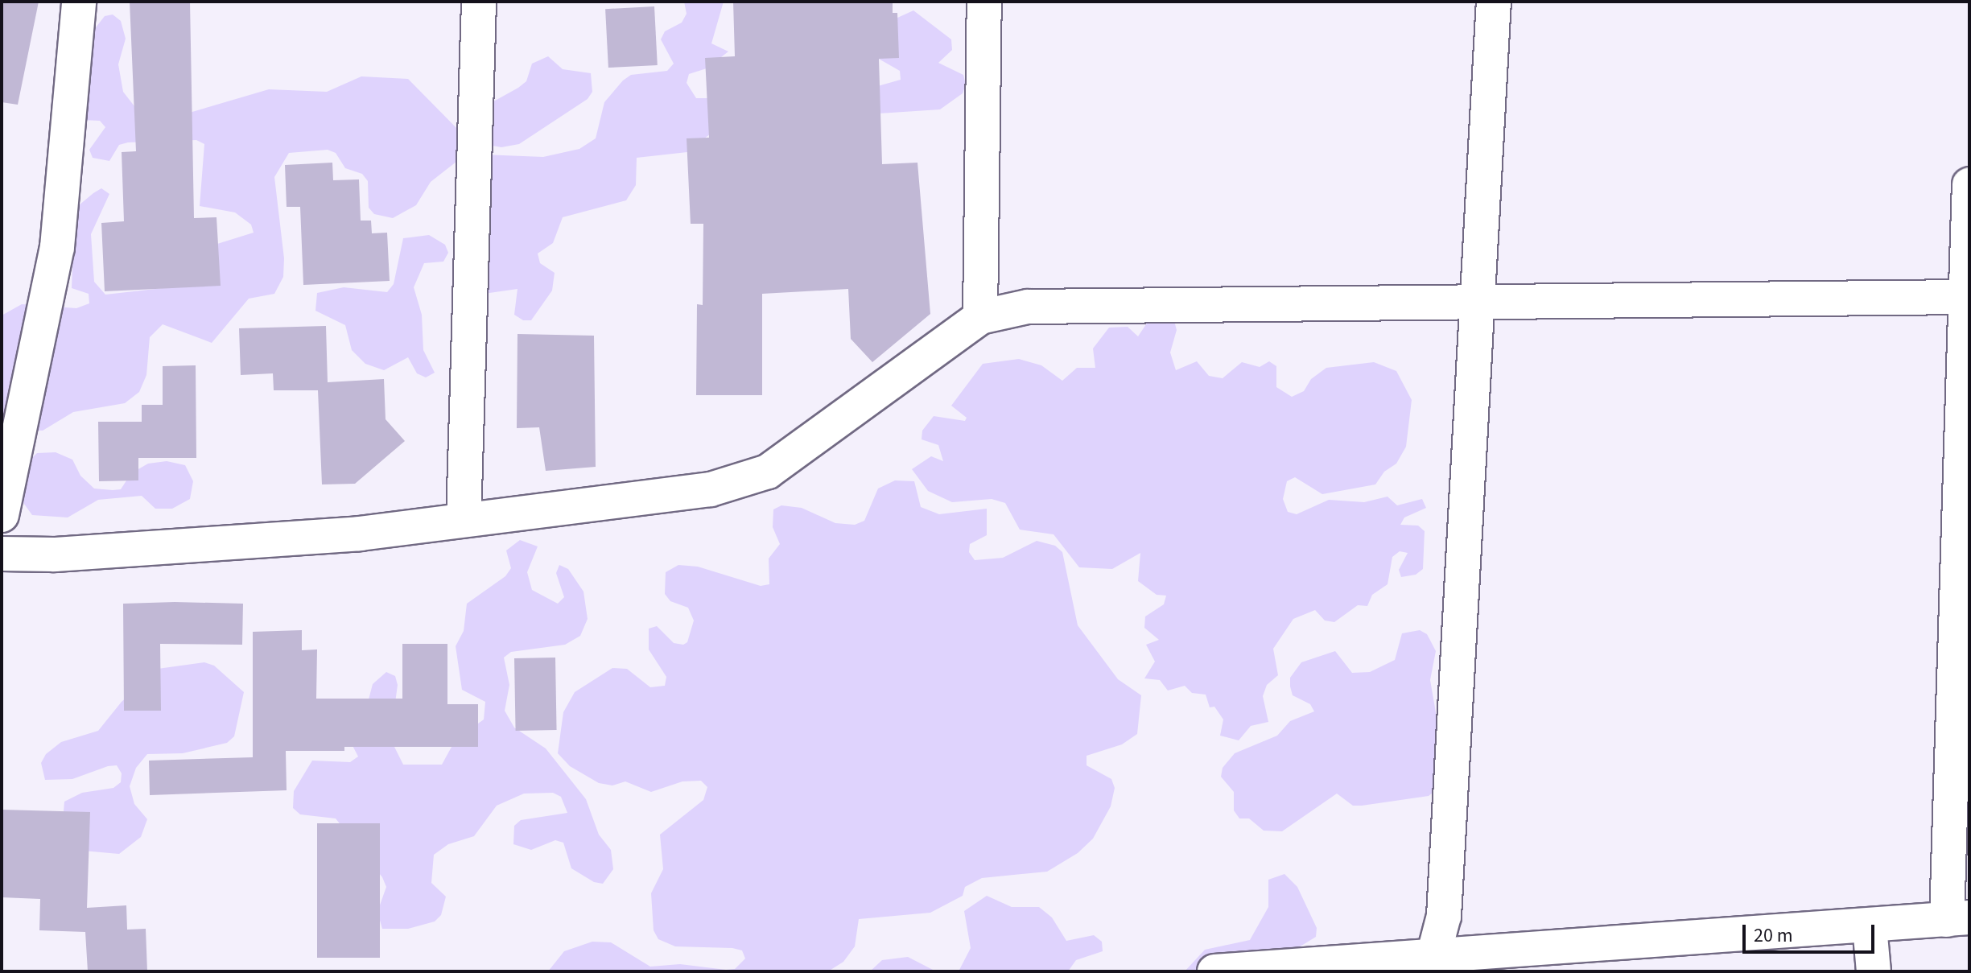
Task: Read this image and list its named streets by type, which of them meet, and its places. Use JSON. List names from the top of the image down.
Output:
{
  "scale_bar": "20 m"
}
